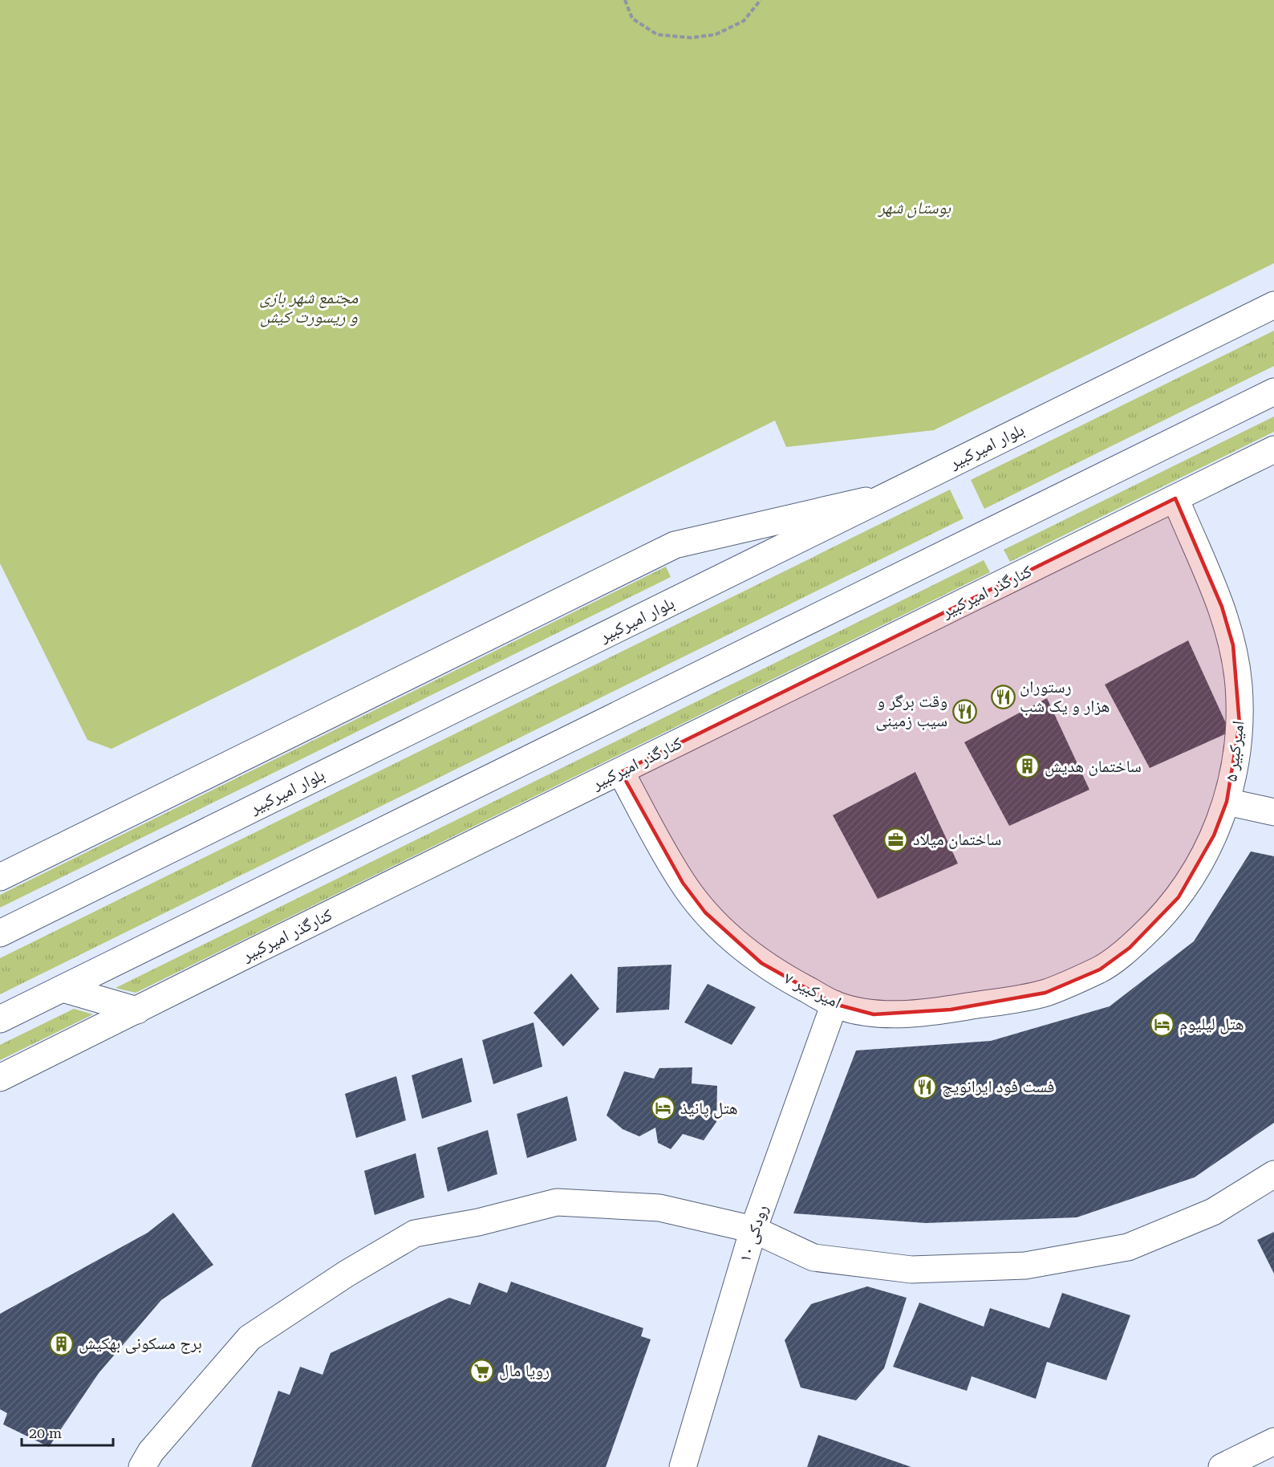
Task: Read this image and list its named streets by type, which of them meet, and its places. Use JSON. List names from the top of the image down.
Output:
{
  "streets": {
    "street": [
      "بلوار امیرکبیر",
      "کنارگذر امیرکبیر",
      "امیرکبیر ۵",
      "امیرکبیر ۷",
      "رودکی ۱۰"
    ]
  },
  "crossings": [
    ["کنارگذر امیرکبیر", "امیرکبیر ۵"],
    ["کنارگذر امیرکبیر", "امیرکبیر ۷"],
    ["امیرکبیر ۵", "امیرکبیر ۷"],
    ["امیرکبیر ۷", "رودکی ۱۰"]
  ],
  "parks": ["بوستان شهر", "مجتمع شهر بازی و ریسورت کیش"],
  "places": {
    "restaurant": ["رستوران هزار و یک شب", "وقت برگر و سیب‌ زمینی", "فست فود ایرانویچ"],
    "building": ["ساختمان هدیش", "برج مسکونی بهکیش"],
    "office": ["ساختمان میلاد"],
    "hotel": ["هتل لیلیوم", "هتل پانیذ"],
    "supermarket": ["رویا مال"]
  },
  "scale_bar": "20 m"
}
